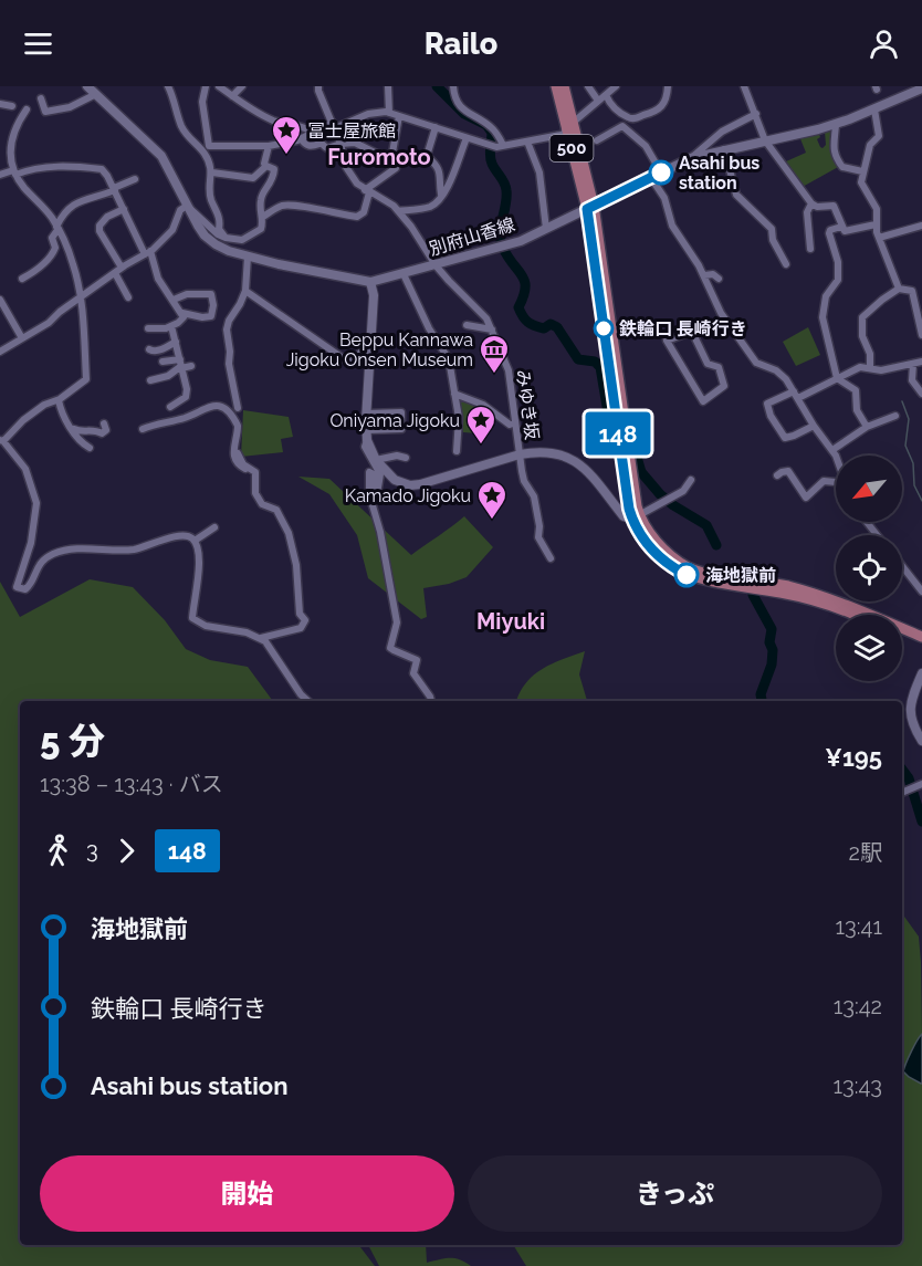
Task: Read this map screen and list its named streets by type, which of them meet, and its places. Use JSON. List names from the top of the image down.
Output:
{
  "streets": {
    "highway": ["500"],
    "main road": ["別府山香線"],
    "street": ["みゆき坂"]
  },
  "crossings": [
    ["500", "別府山香線"],
    ["別府山香線", "みゆき坂"]
  ],
  "districts": ["Furomoto", "Miyuki"],
  "places": {
    "place": ["冨士屋旅館", "Oniyama Jigoku", "Kamado Jigoku"],
    "other": ["Asahi bus station", "鉄輪口 長崎行き", "海地獄前"],
    "museum": ["Beppu Kannawa Jigoku Onsen Museum"]
  },
  "lines": ["bus line 148"],
  "north": "bottom left",
  "page": {
    "header": "Railo",
    "on_map": "148",
    "heading": ["5 分", "13:38 – 13:43 · バス", "¥195"],
    "legs": ["3", "148", "2駅"],
    "list": [
      {
        "name": "海地獄前",
        "value": "13:41"
      },
      {
        "name": "鉄輪口 長崎行き",
        "value": "13:42"
      },
      {
        "name": "Asahi bus station",
        "value": "13:43"
      }
    ],
    "buttons": ["開始", "きっぷ"]
  }
}
